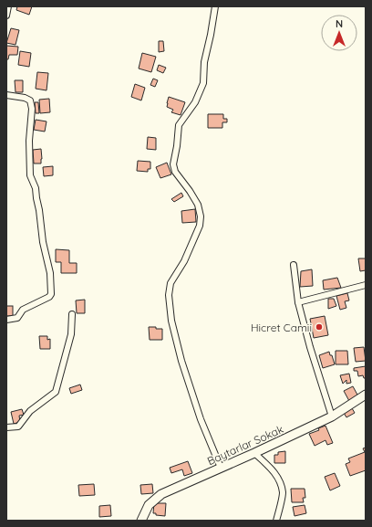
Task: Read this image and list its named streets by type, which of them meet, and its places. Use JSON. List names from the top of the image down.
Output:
{
  "streets": {
    "street": ["Baytarlar Sokak"]
  },
  "places": ["Hicret Camii"],
  "north": "top"
}
